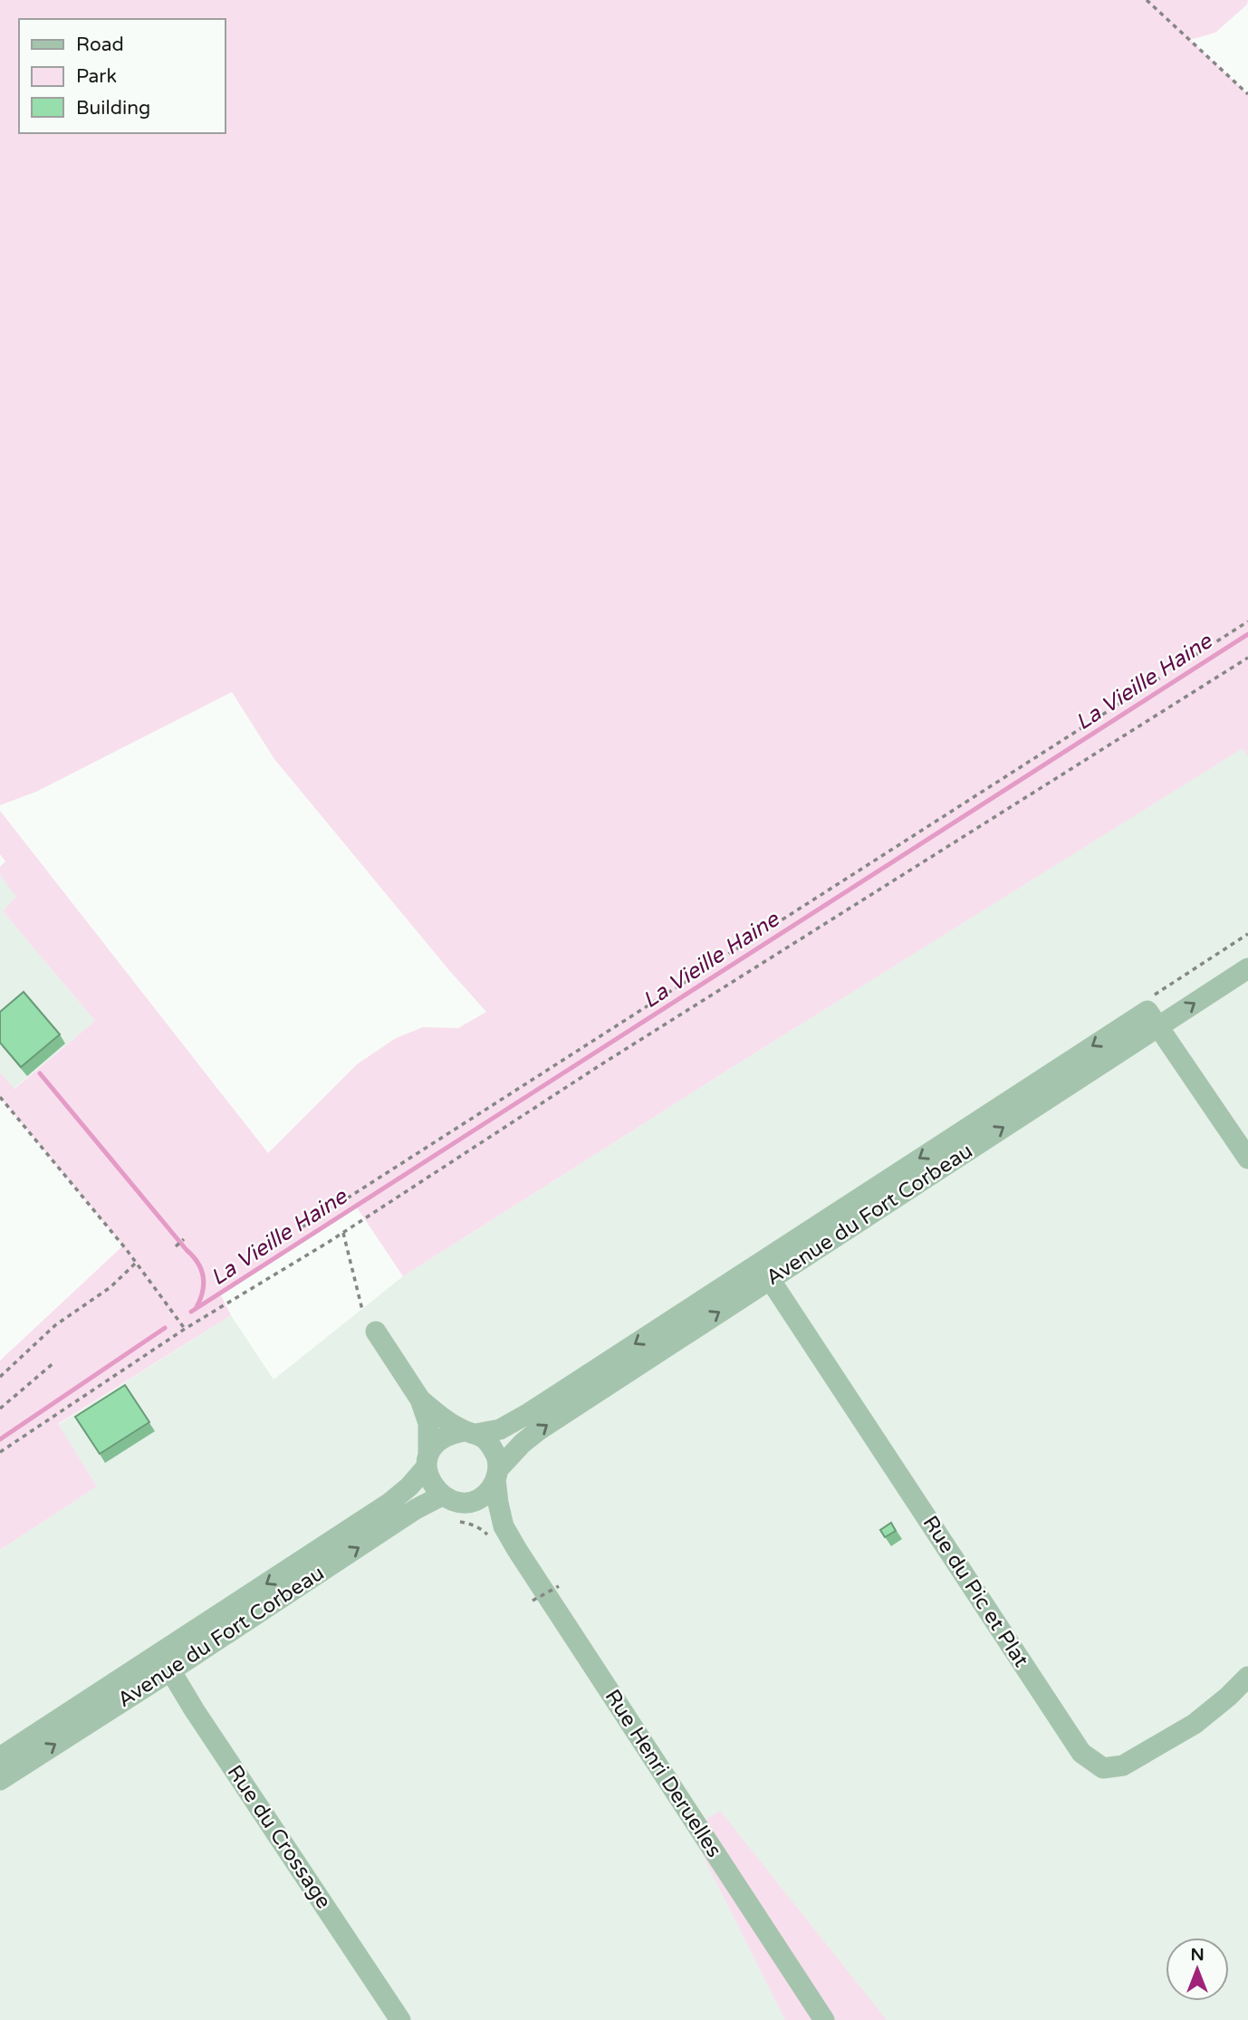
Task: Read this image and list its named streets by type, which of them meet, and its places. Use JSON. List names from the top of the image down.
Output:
{
  "streets": {
    "street": [
      "Avenue du Fort Corbeau",
      "Rue du Pic et Plat",
      "Rue Henri Deruelles",
      "Rue du Crossage"
    ]
  },
  "crossings": [
    ["Avenue du Fort Corbeau", "Rue du Pic et Plat"],
    ["Avenue du Fort Corbeau", "Rue Henri Deruelles"],
    ["Avenue du Fort Corbeau", "Rue du Crossage"]
  ],
  "water": ["La Vieille Haine"],
  "legend": ["Road", "Park", "Building"],
  "north": "top"
}
